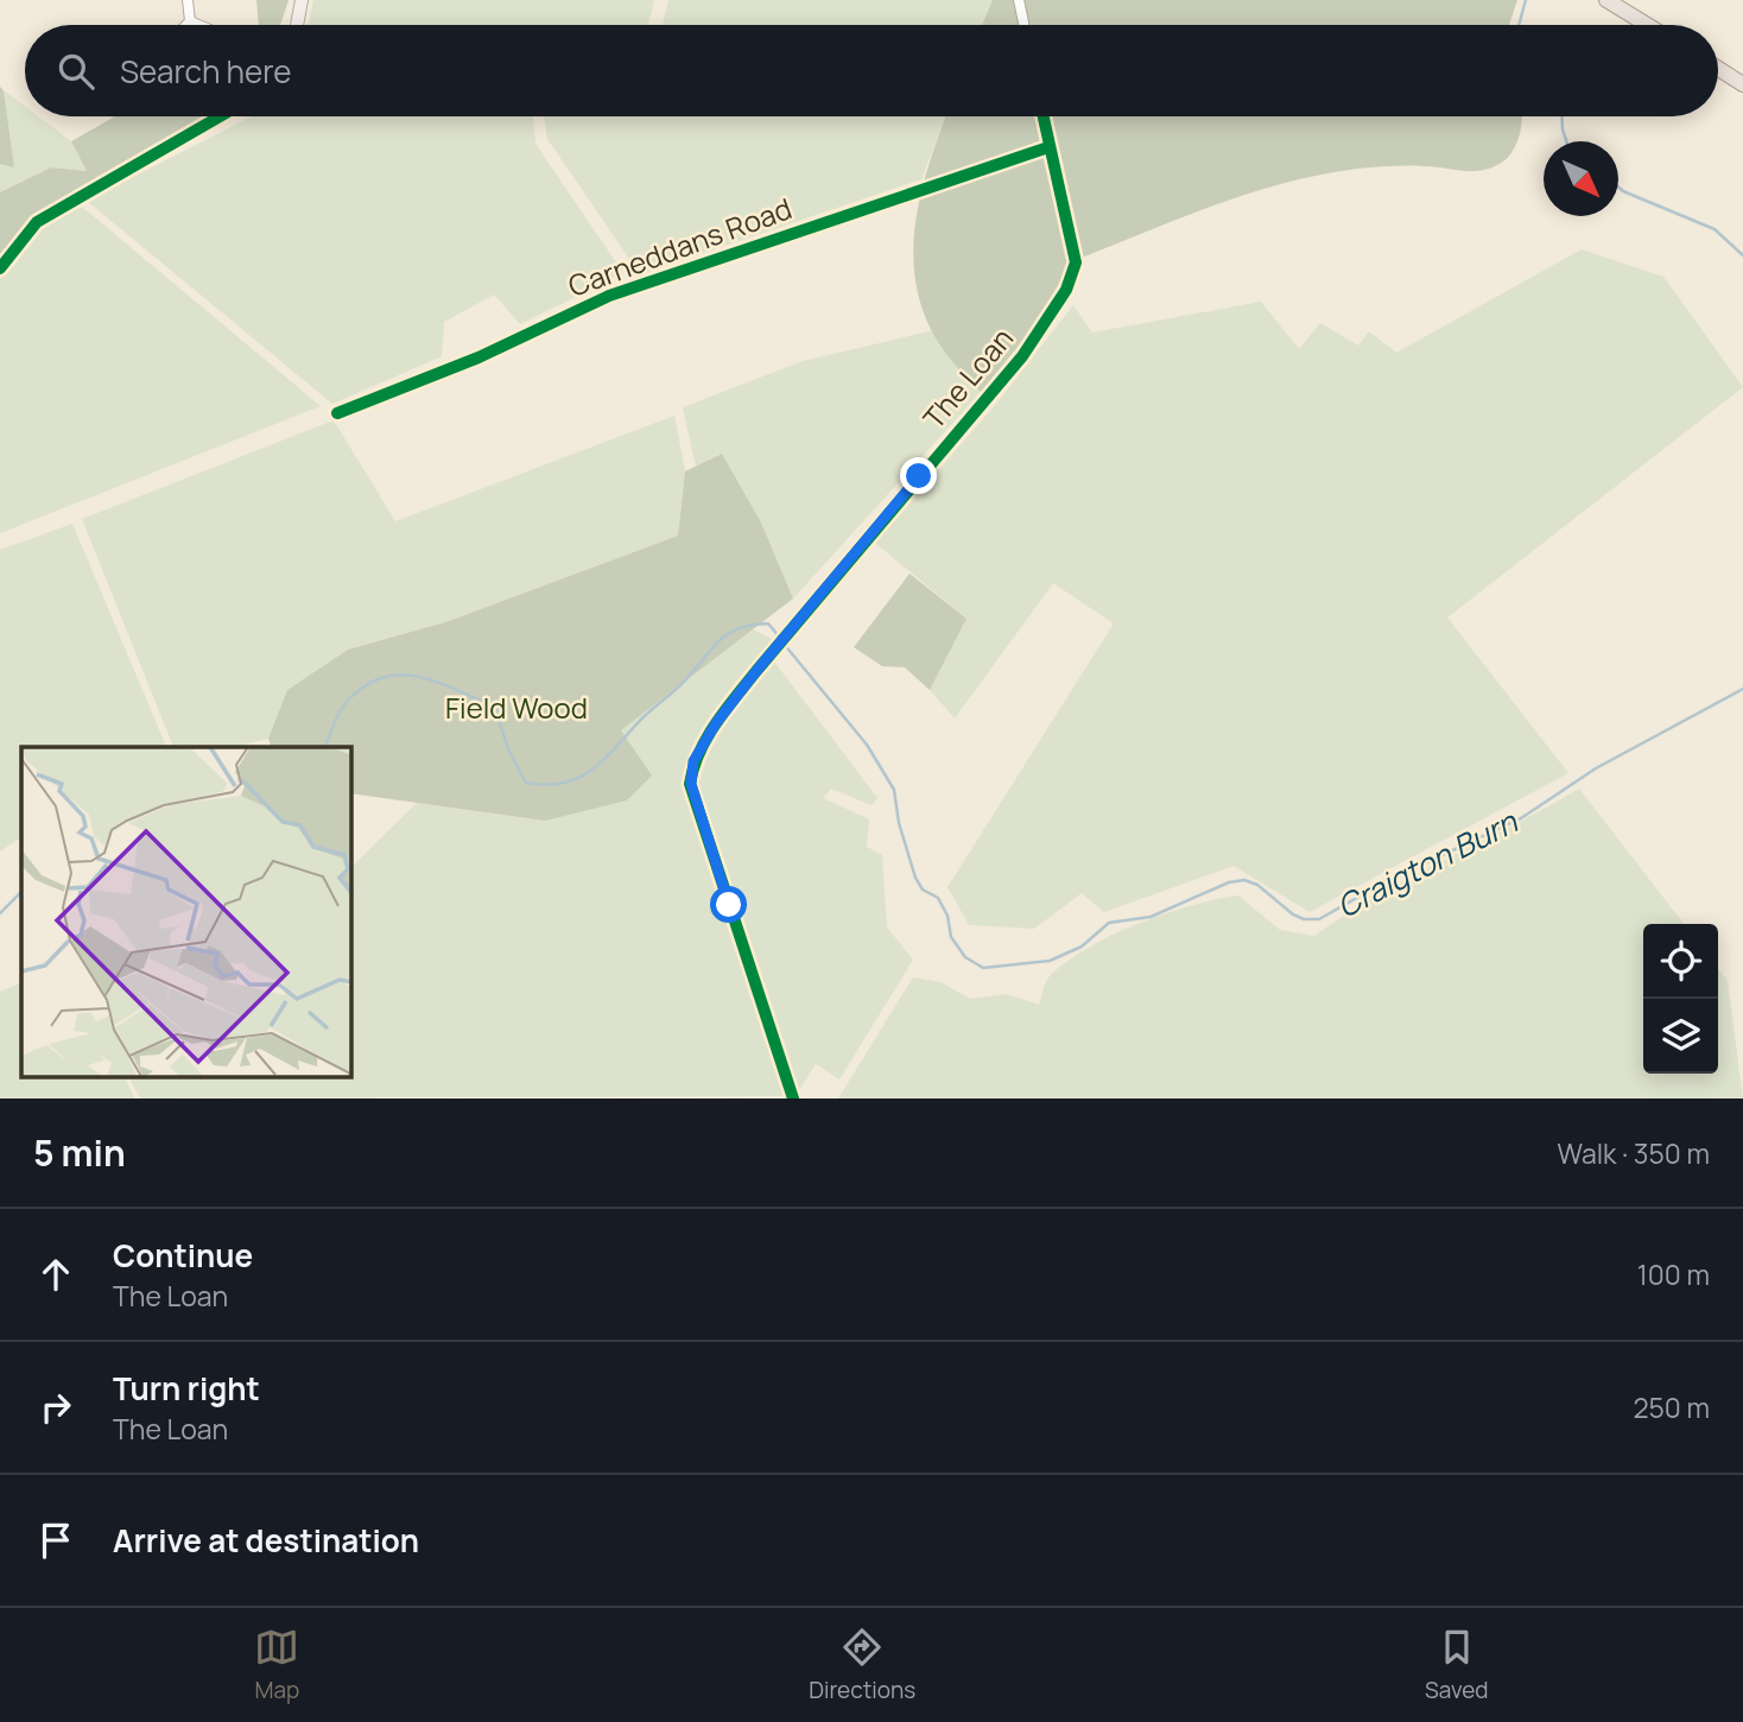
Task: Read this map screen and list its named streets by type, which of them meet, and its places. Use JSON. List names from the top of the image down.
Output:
{
  "streets": {
    "street": ["Carneddans Road", "The Loan"]
  },
  "crossings": [
    ["Carneddans Road", "The Loan"]
  ],
  "water": ["Craigton Burn"],
  "parks": ["Field Wood"],
  "north": "bottom right",
  "page": {
    "search": "Search here",
    "heading": ["5 min", "Walk · 350 m"],
    "list": [
      ["Continue", "The Loan", "100 m"],
      ["Turn right", "The Loan", "250 m"],
      "Arrive at destination"
    ],
    "nav": ["Map", "Directions", "Saved"]
  }
}
